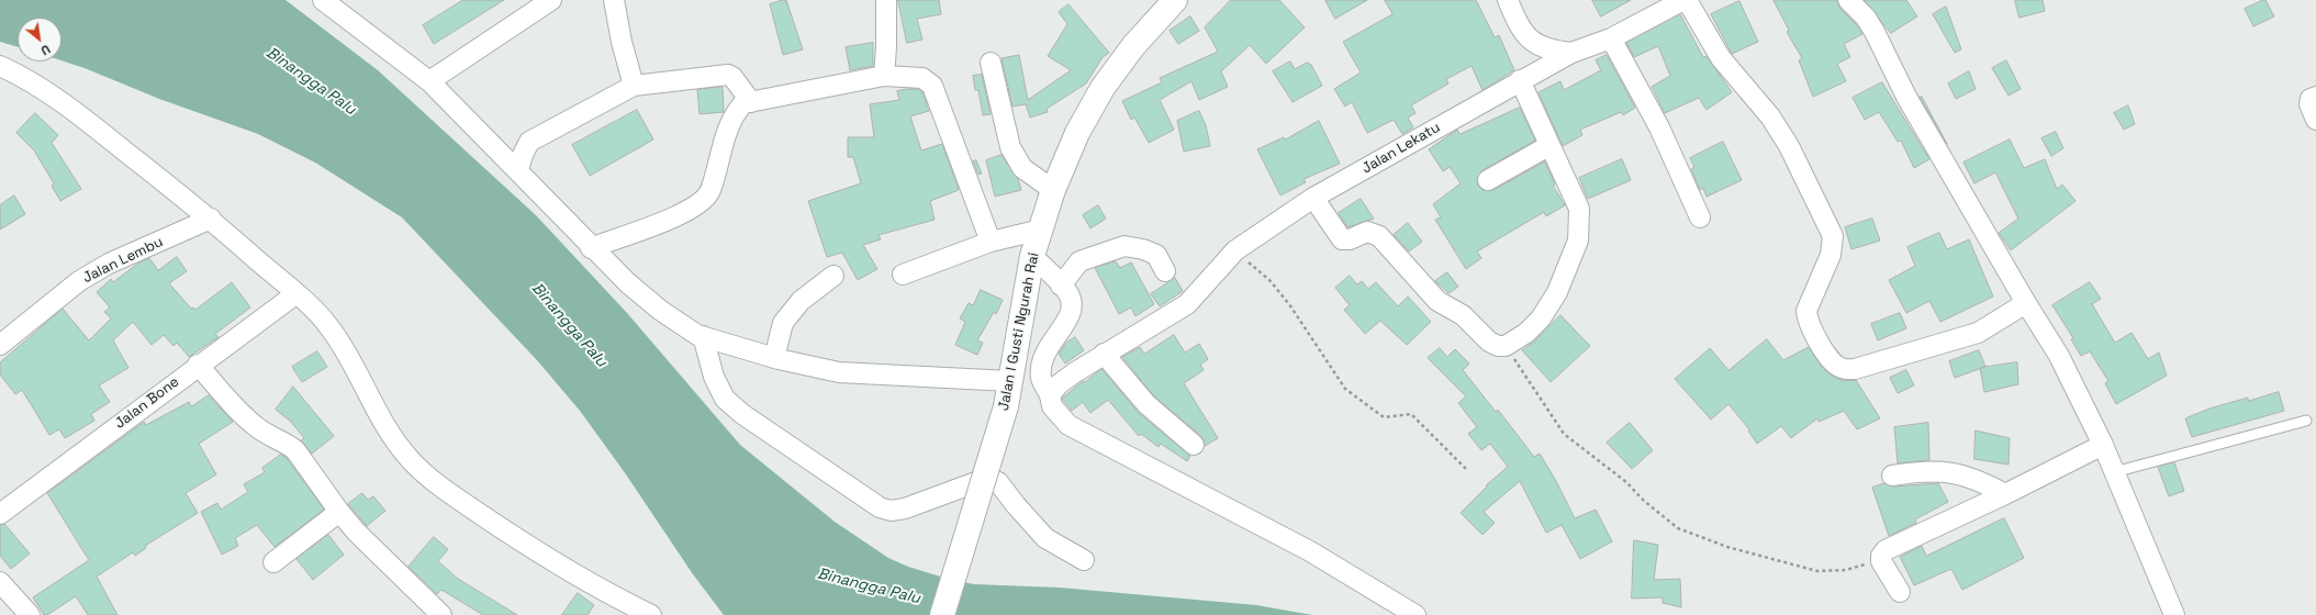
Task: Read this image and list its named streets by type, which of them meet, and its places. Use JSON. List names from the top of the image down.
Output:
{
  "streets": {
    "main road": ["Jalan I Gusti Ngurah Rai"],
    "street": ["Jalan Lekatu", "Jalan Lembu", "Jalan Bone"]
  },
  "water": ["Binangga Palu"],
  "north": "bottom right"
}
